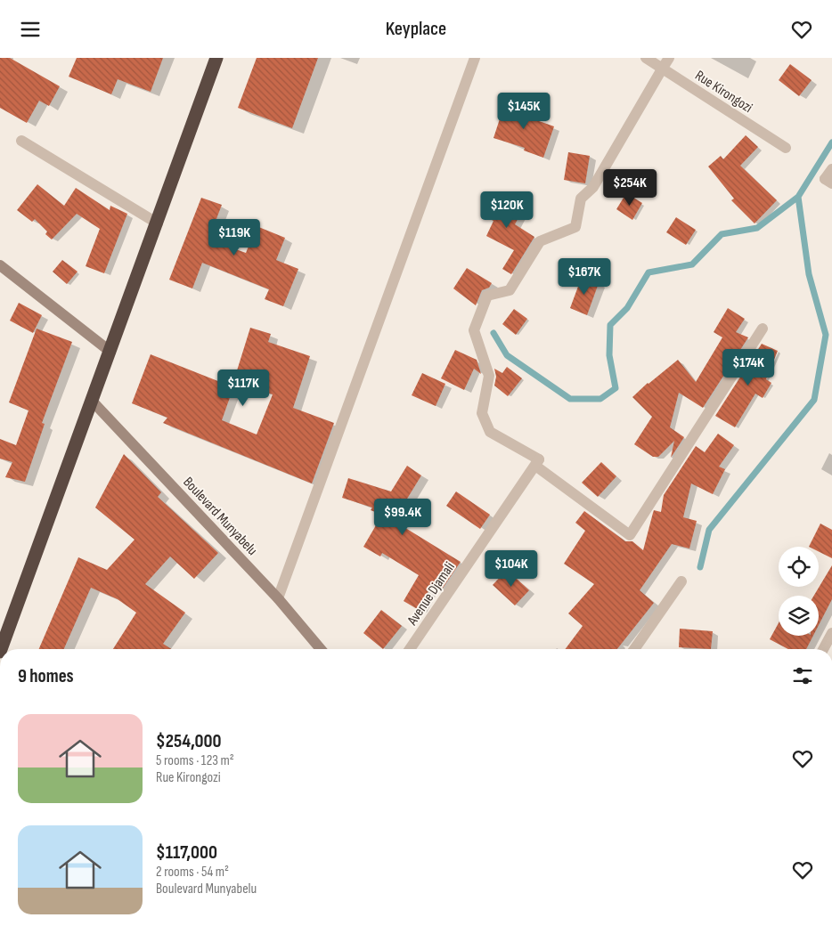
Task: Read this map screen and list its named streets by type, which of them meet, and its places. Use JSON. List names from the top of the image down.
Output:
{
  "streets": {
    "street": ["Rue Kirongozi", "Boulevard Munyabelu", "Avenue Djamali"]
  },
  "page": {
    "header": "Keyplace",
    "price": [
      "$145K",
      "$254K",
      "$120K",
      "$119K",
      "$167K",
      "$174K",
      "$117K",
      "$99.4K",
      "$104K"
    ],
    "heading": "9 homes",
    "list": [
      {
        "name": "$254,000",
        "note": "5 rooms · 123 m² · Rue Kirongozi"
      },
      {
        "name": "$117,000",
        "note": "2 rooms · 54 m² · Boulevard Munyabelu"
      }
    ]
  }
}
